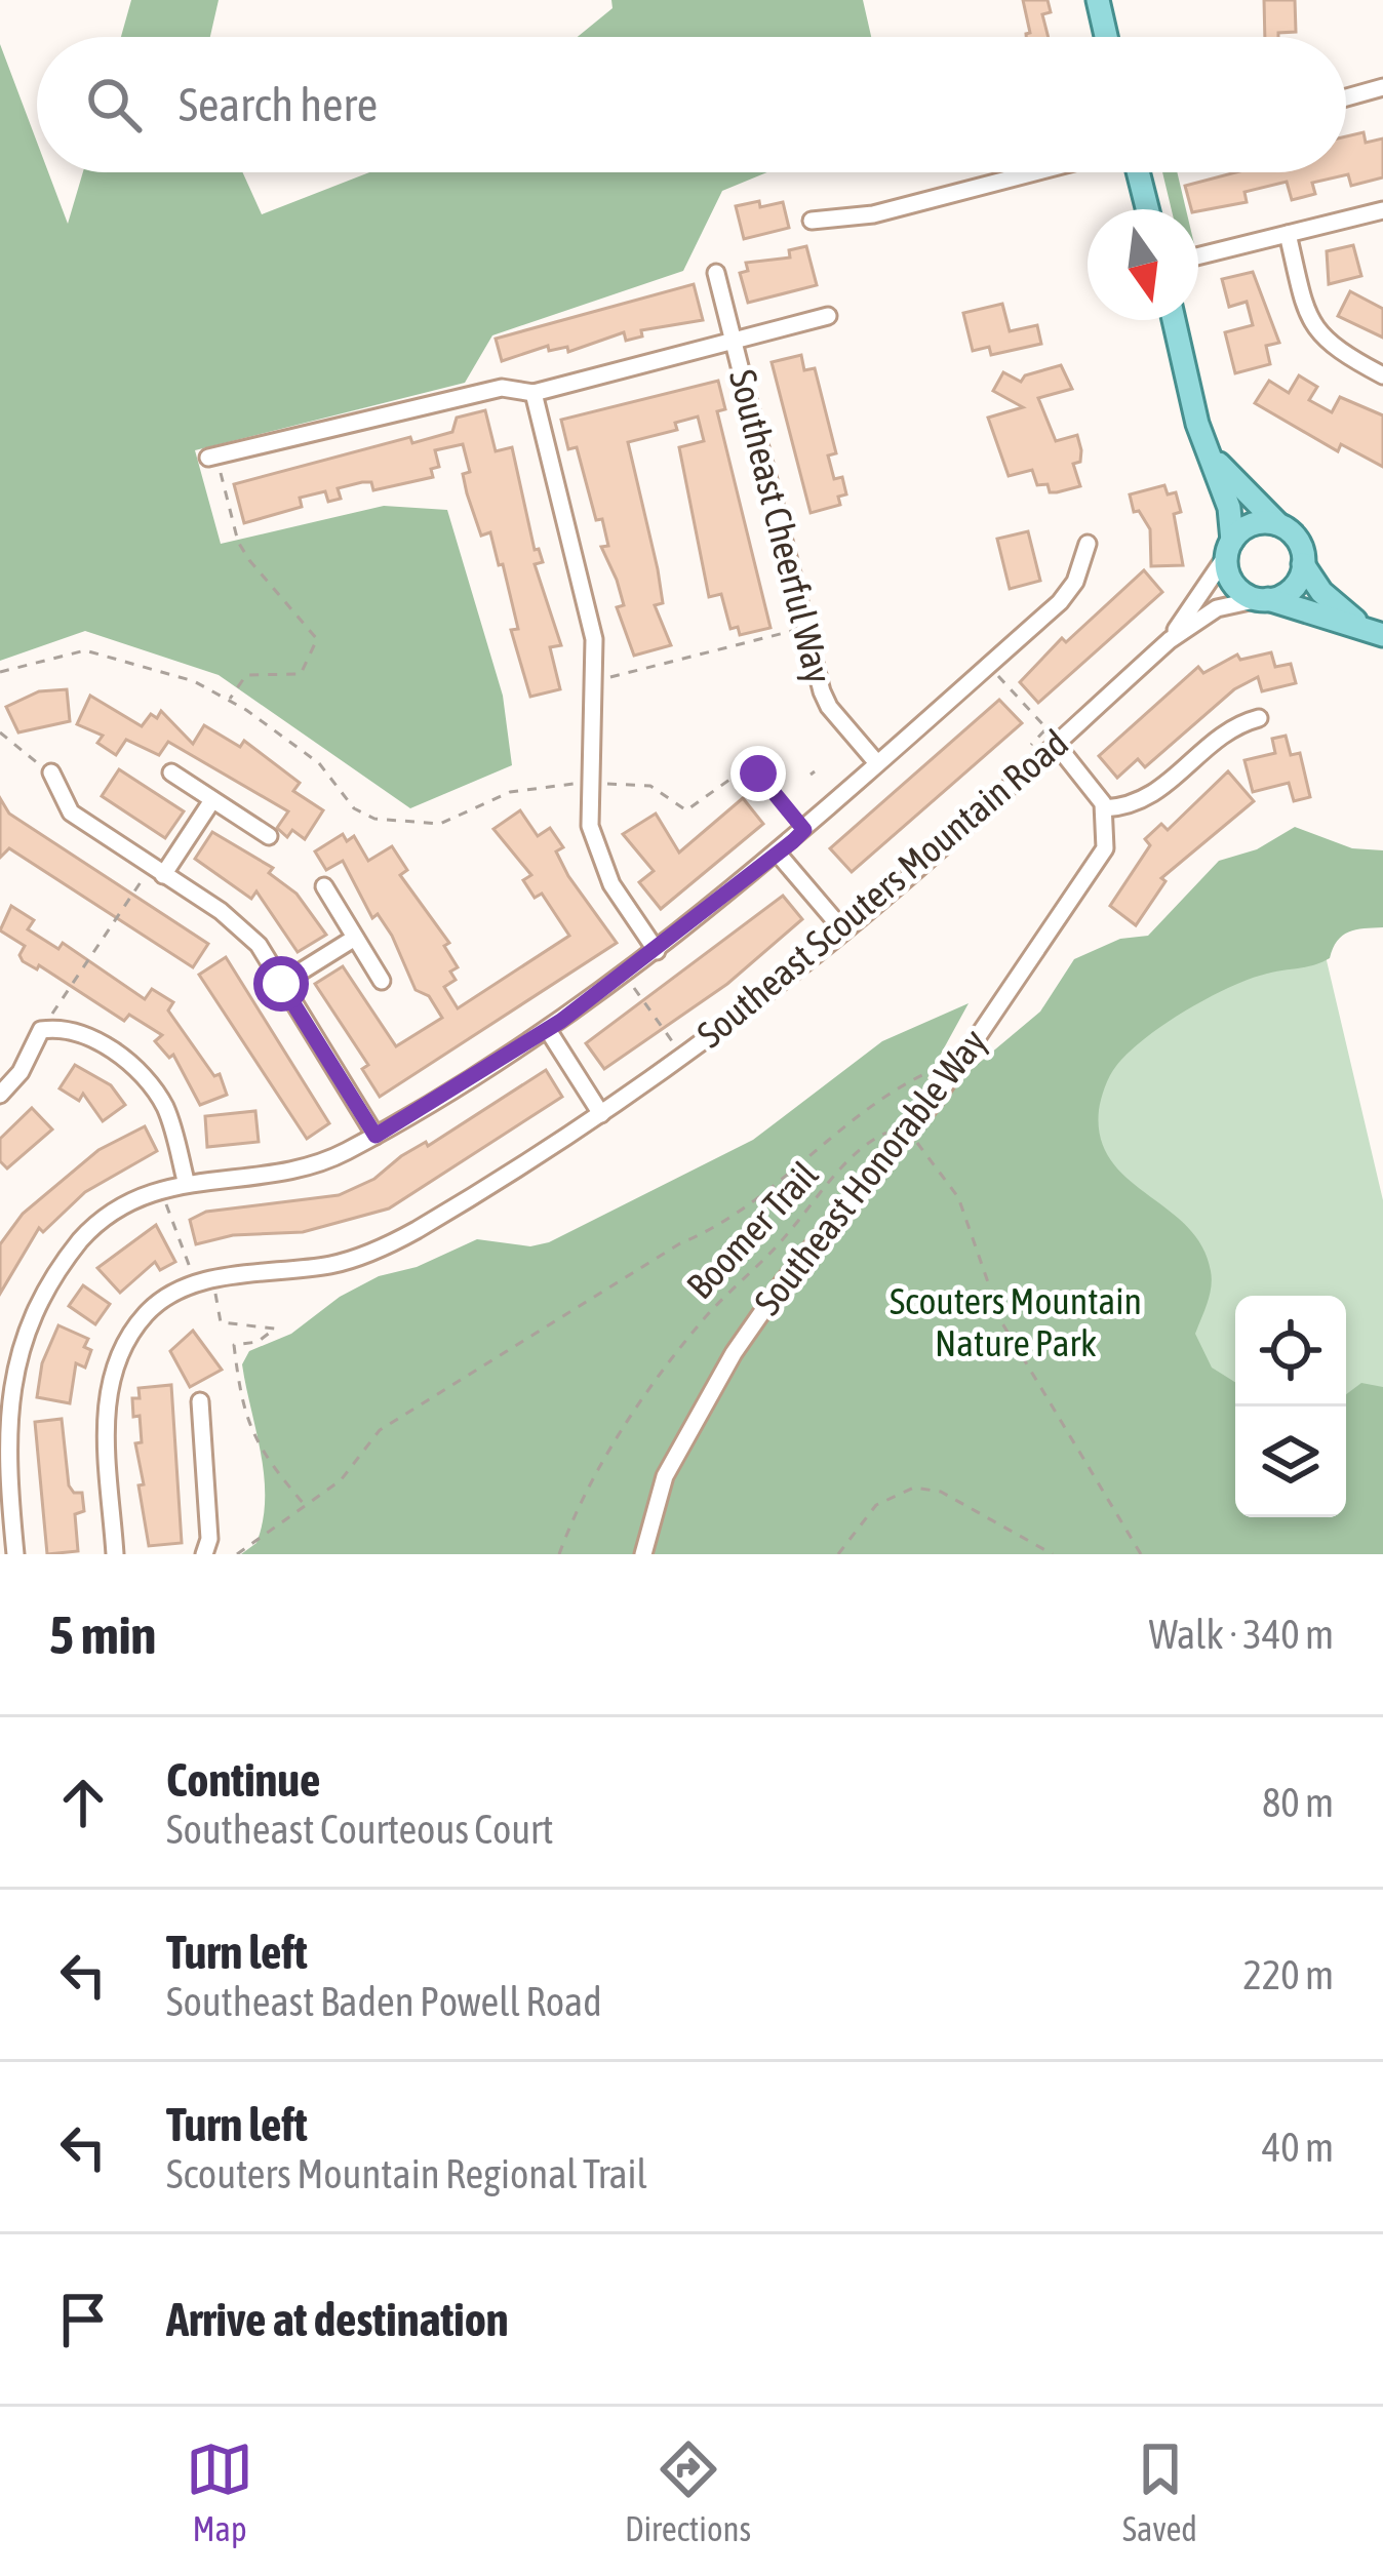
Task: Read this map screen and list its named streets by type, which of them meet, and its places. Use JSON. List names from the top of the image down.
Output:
{
  "streets": {
    "street": ["Southeast Cheerful Way", "Southeast Scouters Mountain Road", "Southeast Honorable Way"],
    "path": ["Boomer Trail"]
  },
  "crossings": [
    ["Southeast Honorable Way", "Boomer Trail"]
  ],
  "parks": ["Scouters Mountain Nature Park"],
  "north": "bottom",
  "page": {
    "search": "Search here",
    "heading": ["5 min", "Walk · 340 m"],
    "list": [
      ["Continue", "Southeast Courteous Court", "80 m"],
      ["Turn left", "Southeast Baden Powell Road", "220 m"],
      ["Turn left", "Scouters Mountain Regional Trail", "40 m"],
      "Arrive at destination"
    ],
    "nav": ["Map", "Directions", "Saved"]
  }
}
